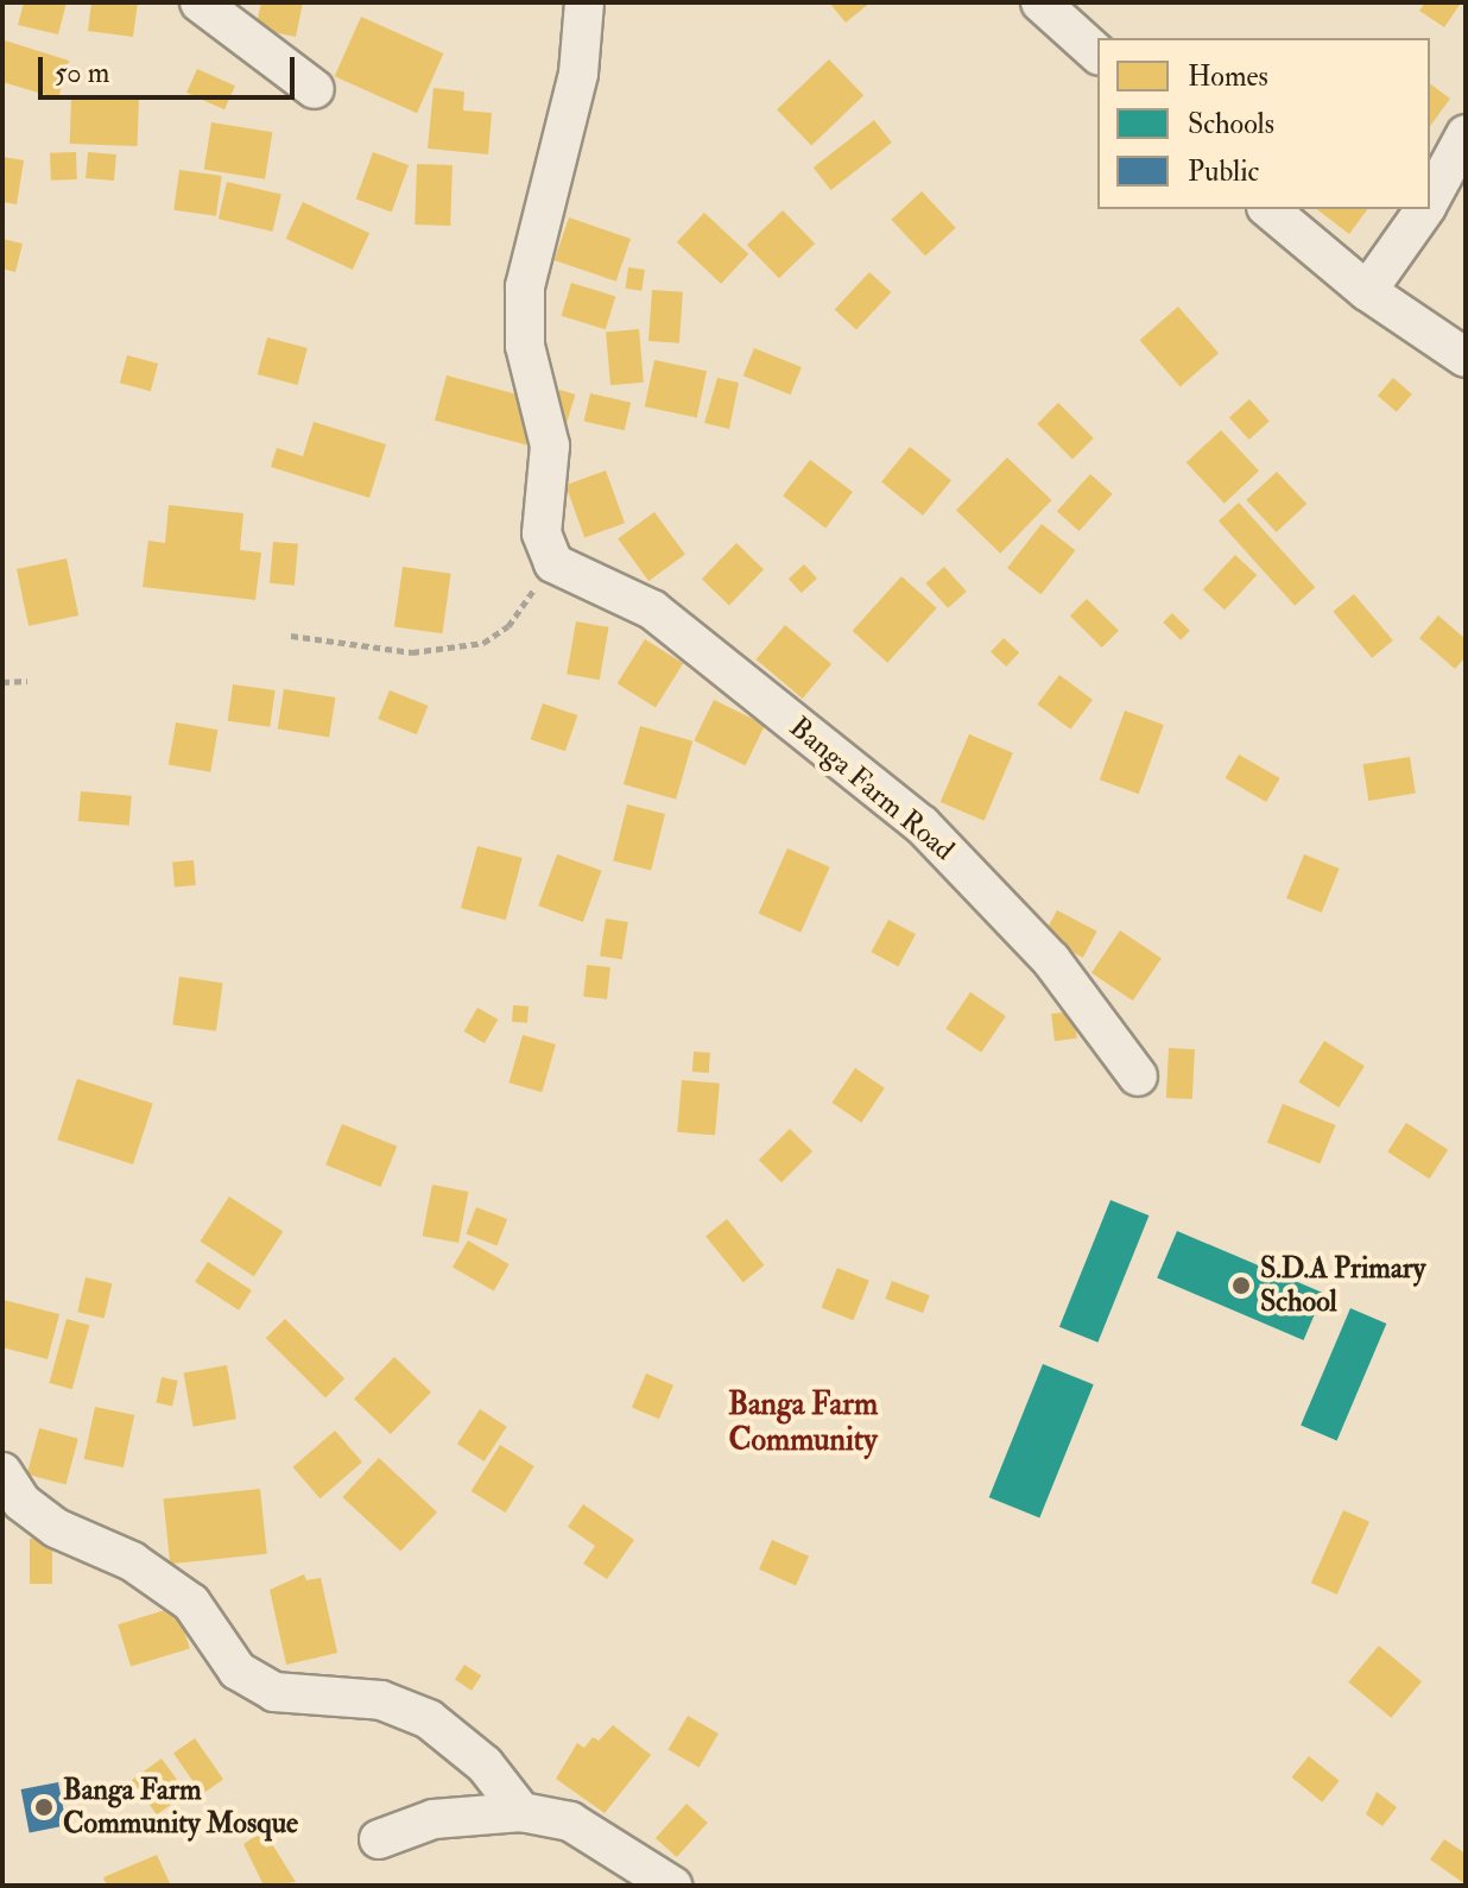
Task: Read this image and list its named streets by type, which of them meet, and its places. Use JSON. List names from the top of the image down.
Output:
{
  "streets": {
    "street": ["Banga Farm Road"]
  },
  "districts": ["Banga Farm Community"],
  "places": ["S.D.A Primary School", "Banga Farm Community Mosque"],
  "legend": ["Homes", "Schools", "Public"],
  "scale_bar": "50 m"
}
